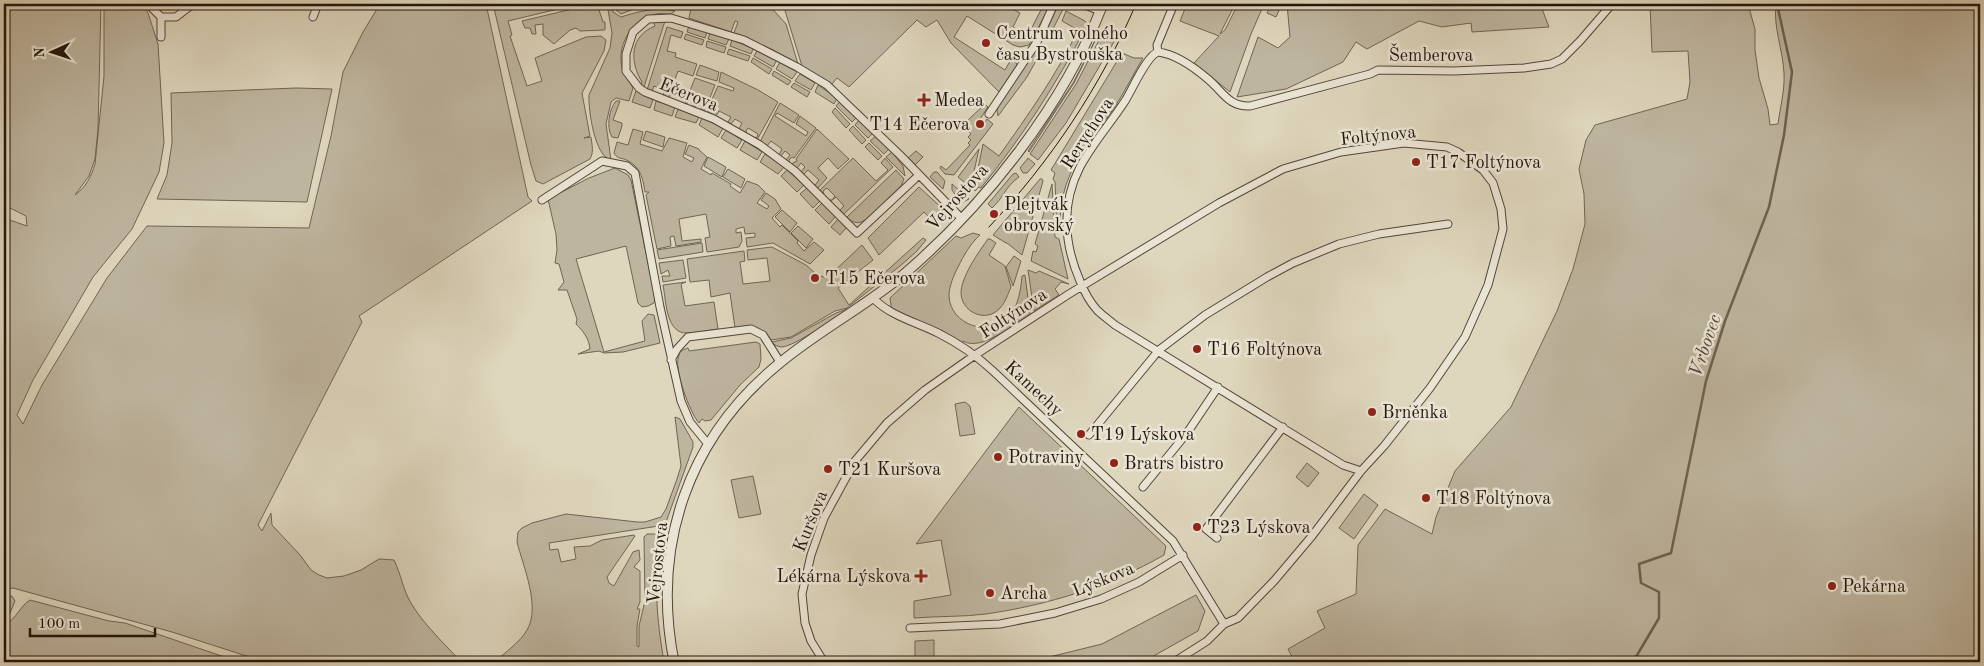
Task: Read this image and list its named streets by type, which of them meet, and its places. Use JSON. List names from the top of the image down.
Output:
{
  "streets": {
    "street": [
      "Šemberova",
      "Ečerova",
      "Rerychova",
      "Foltýnova",
      "Vejrostova",
      "Kamechy",
      "Kuršova",
      "Lýskova"
    ]
  },
  "crossings": [
    ["Šemberova", "Rerychova"],
    ["Ečerova", "Vejrostova"],
    ["Rerychova", "Foltýnova"],
    ["Foltýnova", "Kamechy"],
    ["Foltýnova", "Kuršova"],
    ["Vejrostova", "Kamechy"],
    ["Kamechy", "Kuršova"],
    ["Kamechy", "Lýskova"]
  ],
  "water": ["Vrbovec"],
  "places": {
    "other": [
      "Centrum volného času Bystrouška",
      "T14 Ečerova",
      "T17 Foltýnova",
      "Plejtvák obrovský",
      "T15 Ečerova",
      "T16 Foltýnova",
      "Brněnka",
      "T19 Lýskova",
      "Potraviny",
      "Bratrs bistro",
      "T21 Kuršova",
      "T18 Foltýnova",
      "T23 Lýskova",
      "Pekárna",
      "Archa"
    ],
    "health": ["Medea", "Lékárna Lýskova"]
  },
  "scale_bar": "100 m",
  "north": "left"
}
